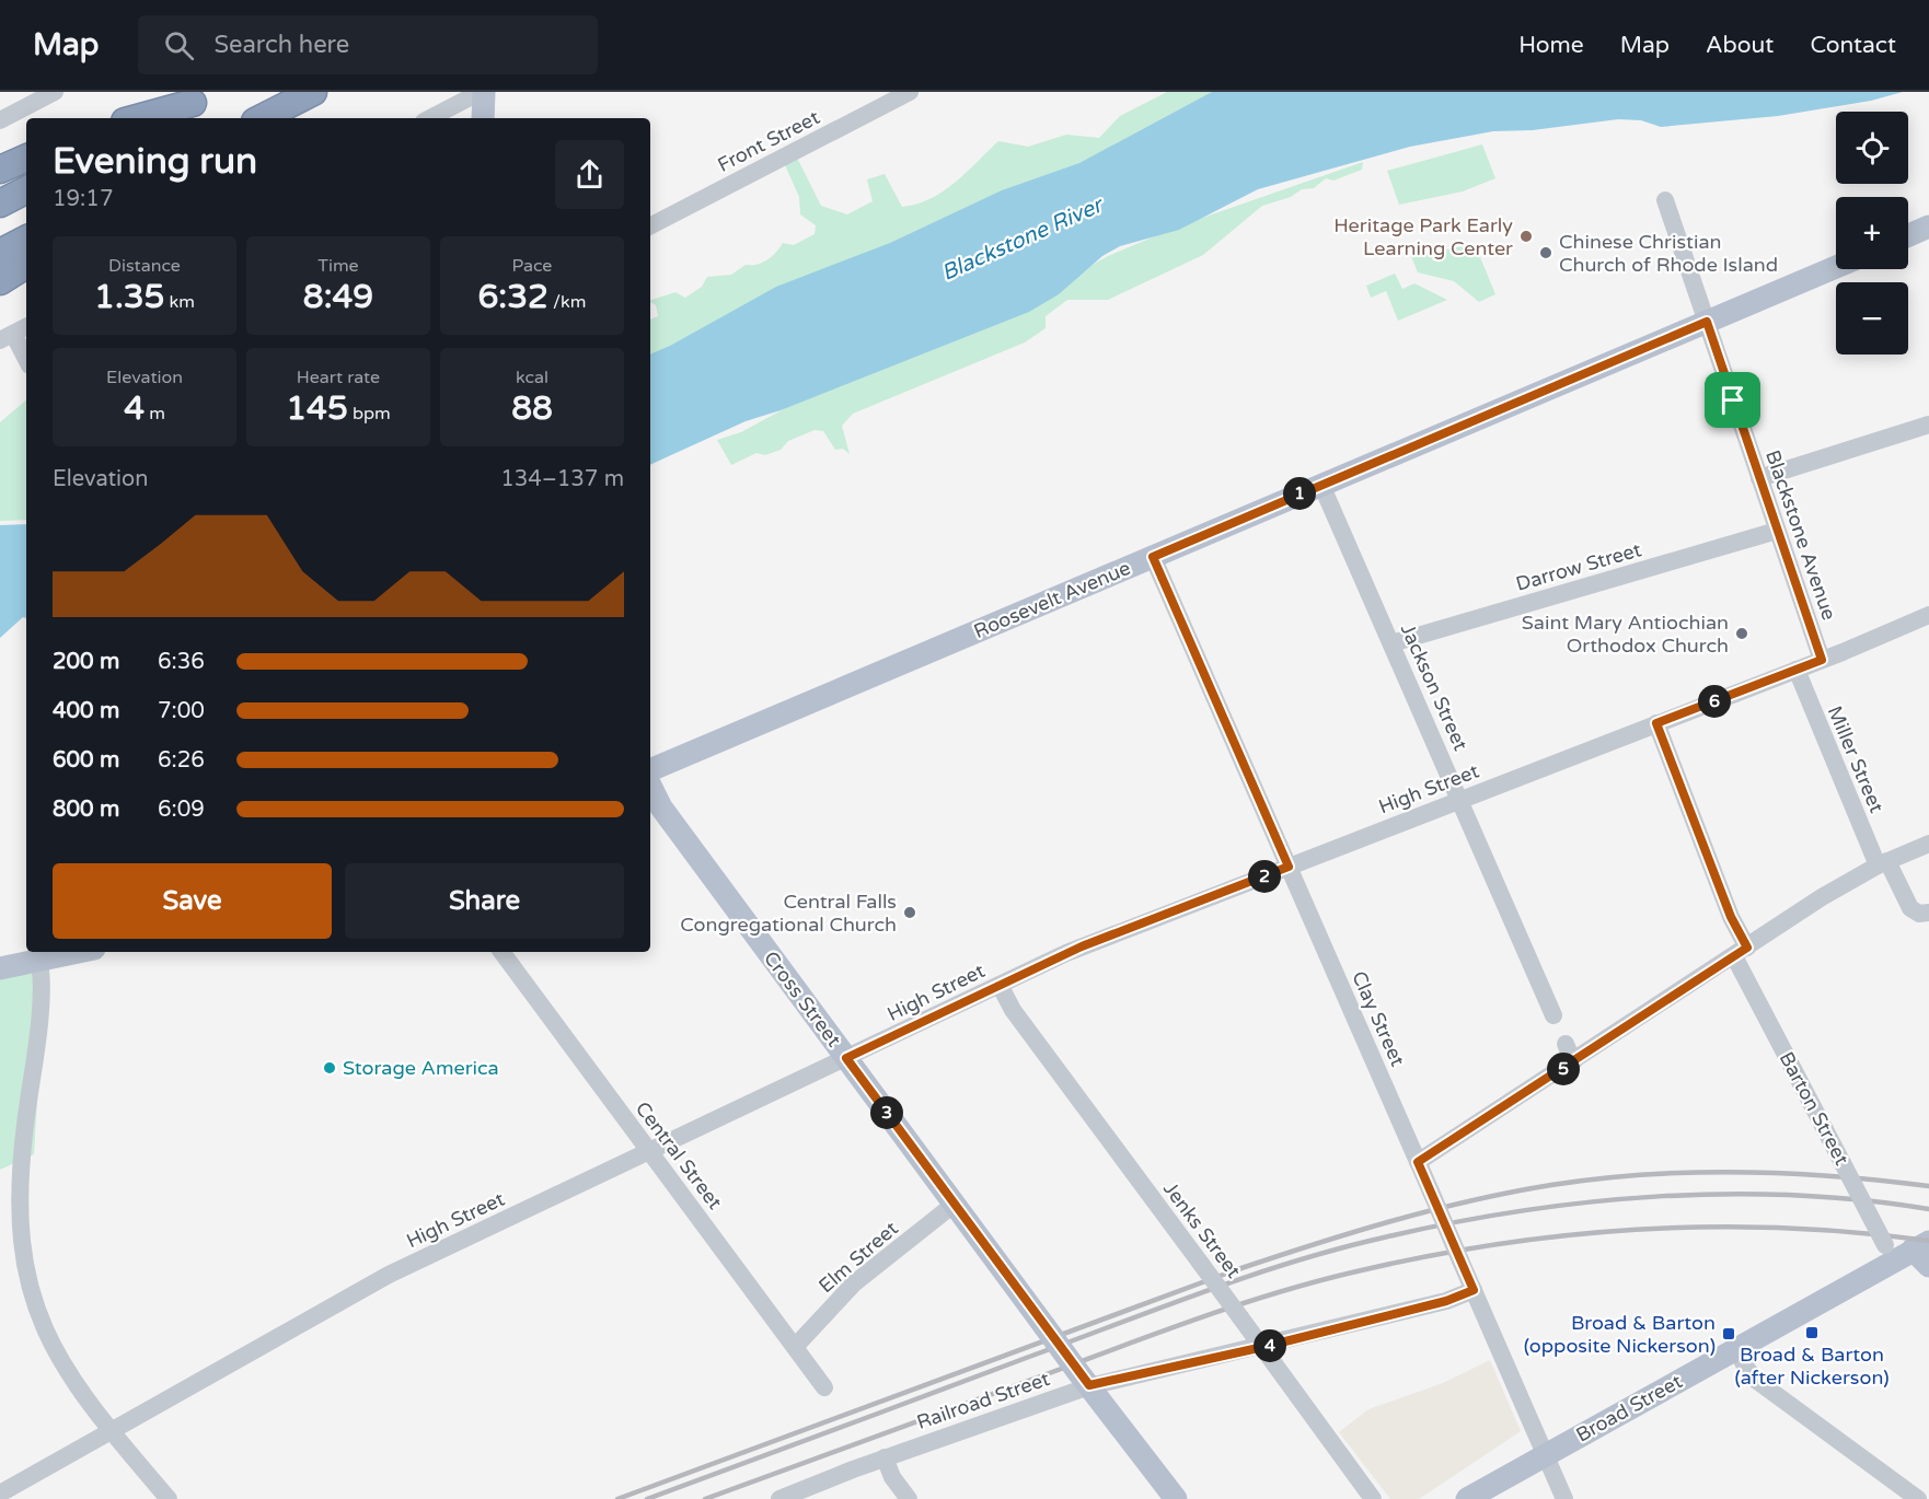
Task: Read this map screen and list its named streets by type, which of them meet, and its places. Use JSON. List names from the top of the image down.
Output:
{
  "streets": {
    "main road": ["Roosevelt Avenue", "Cross Street", "Broad Street"],
    "street": [
      "Front Street",
      "Blackstone Avenue",
      "Darrow Street",
      "Jackson Street",
      "Miller Street",
      "High Street",
      "Clay Street",
      "Barton Street",
      "Central Street",
      "Jenks Street",
      "Elm Street",
      "Railroad Street"
    ]
  },
  "crossings": [
    ["Blackstone Avenue", "Darrow Street"],
    ["Blackstone Avenue", "Roosevelt Avenue"],
    ["Blackstone Avenue", "High Street"],
    ["Darrow Street", "Jackson Street"],
    ["Roosevelt Avenue", "Jackson Street"],
    ["Roosevelt Avenue", "Clay Street"],
    ["Jackson Street", "High Street"],
    ["Miller Street", "High Street"],
    ["High Street", "Cross Street"],
    ["High Street", "Clay Street"],
    ["High Street", "Barton Street"],
    ["High Street", "Central Street"],
    ["High Street", "Jenks Street"],
    ["Cross Street", "Elm Street"],
    ["Cross Street", "Railroad Street"],
    ["Clay Street", "Railroad Street"],
    ["Clay Street", "Broad Street"],
    ["Barton Street", "Broad Street"],
    ["Central Street", "Elm Street"],
    ["Jenks Street", "Railroad Street"]
  ],
  "water": ["Blackstone River"],
  "places": {
    "other": [
      "Heritage Park Early Learning Center",
      "Chinese Christian Church of Rhode Island",
      "Saint Mary Antiochian Orthodox Church",
      "Central Falls Congregational Church",
      "Storage America"
    ],
    "transit": ["Broad & Barton (after Nickerson)", "Broad & Barton (opposite Nickerson)"]
  },
  "page": {
    "header": "Map",
    "search": "Search here",
    "nav": [
      "Home",
      "Map",
      "About",
      "Contact"
    ],
    "map_buttons": ["+", "−"],
    "heading": ["Evening run", "19:17"],
    "stats": [
      ["Distance", "1.35 km"],
      ["Time", "8:49"],
      ["Pace", "6:32 /km"],
      ["Elevation", "4 m"],
      ["Heart rate", "145 bpm"],
      ["kcal", "88"]
    ],
    "chart": ["Elevation", "134–137 m"],
    "pins": [
      "1",
      "6",
      "2",
      "5",
      "3",
      "4"
    ],
    "list": [
      {
        "name": "200 m",
        "note": "6:36"
      },
      {
        "name": "400 m",
        "note": "7:00"
      },
      {
        "name": "600 m",
        "note": "6:26"
      },
      {
        "name": "800 m",
        "note": "6:09"
      }
    ],
    "buttons": ["Save", "Share"]
  }
}
